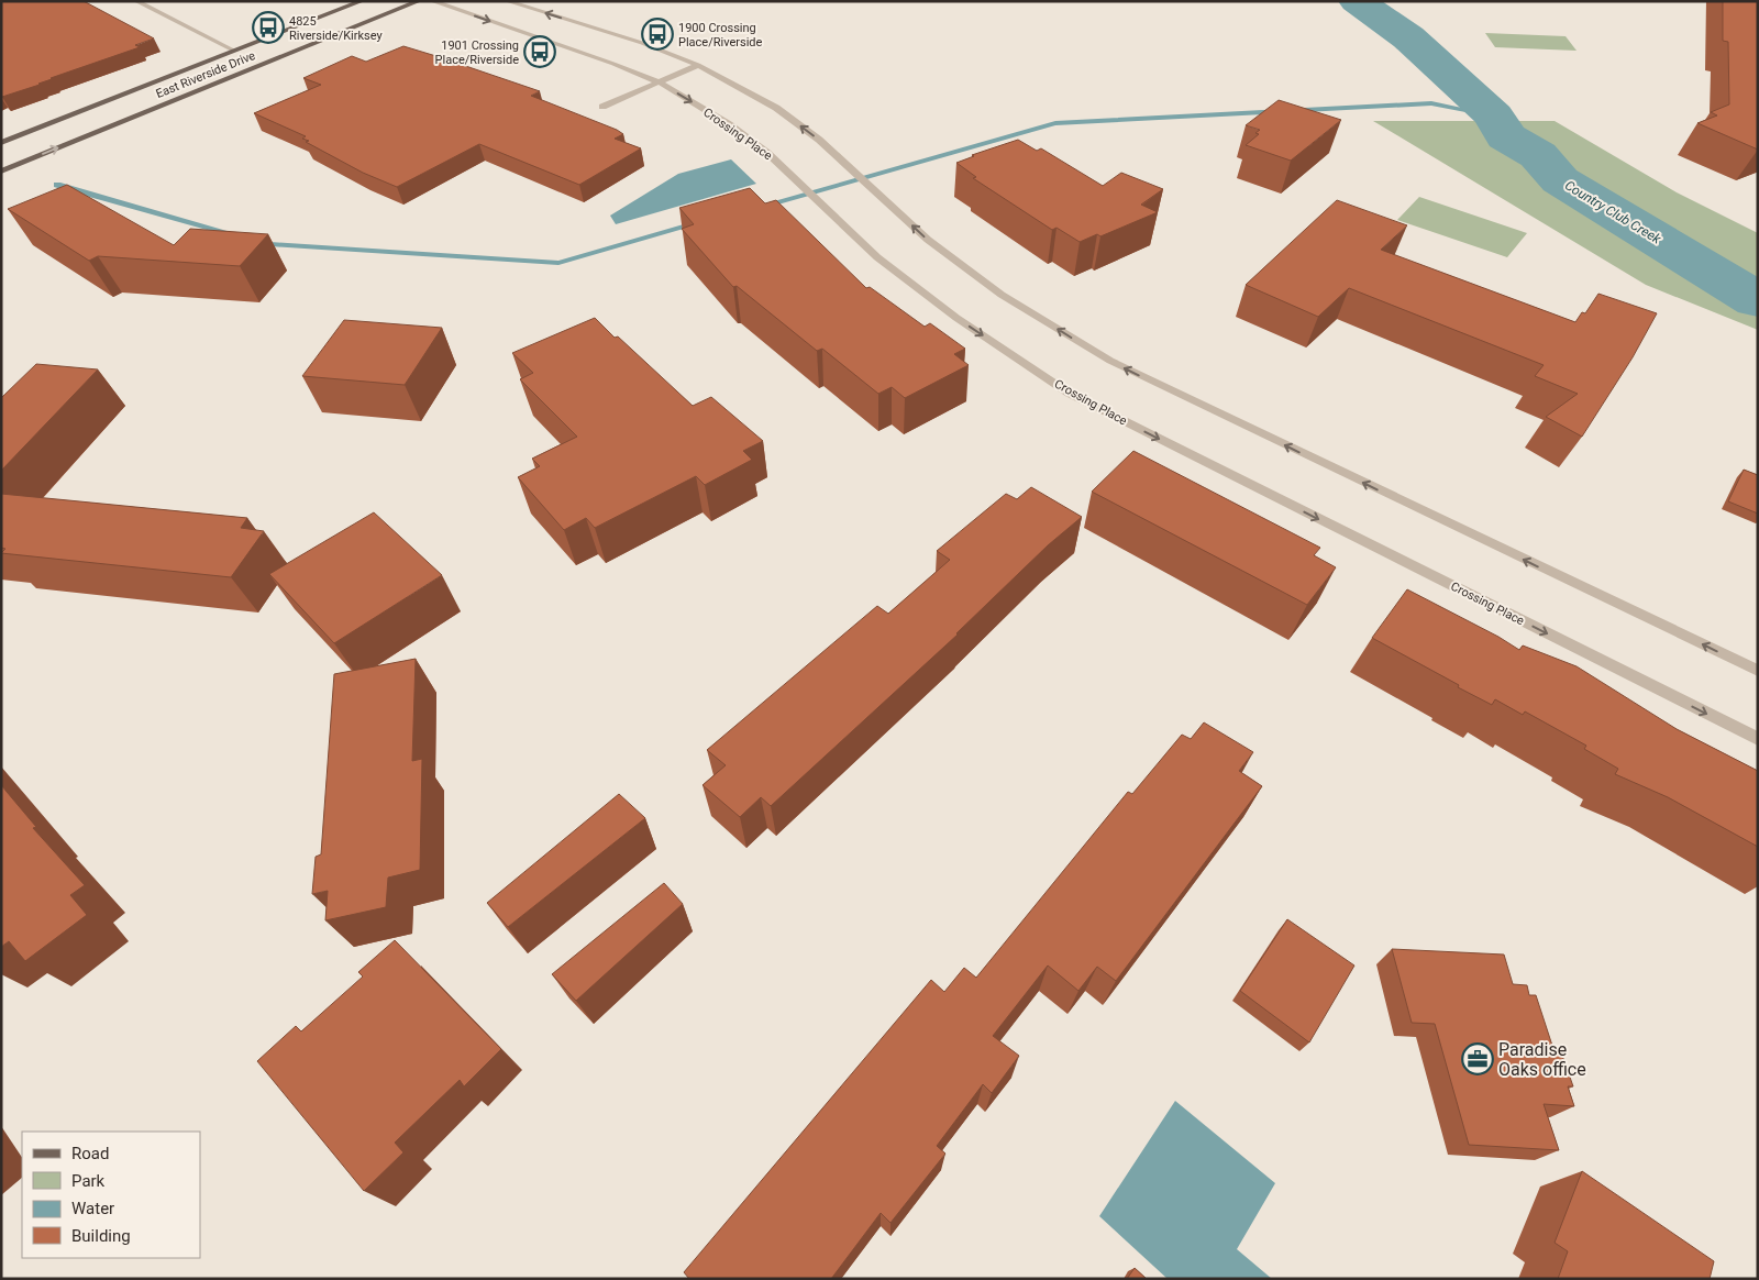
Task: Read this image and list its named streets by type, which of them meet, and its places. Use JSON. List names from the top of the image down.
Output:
{
  "streets": {
    "main road": ["East Riverside Drive"],
    "street": ["Crossing Place"]
  },
  "water": ["Country Club Creek"],
  "places": {
    "bus stop": ["4825 Riverside/Kirksey", "1900 Crossing Place/Riverside", "1901 Crossing Place/Riverside"],
    "office": ["Paradise Oaks office"]
  },
  "legend": [
    "Road",
    "Park",
    "Water",
    "Building"
  ]
}
